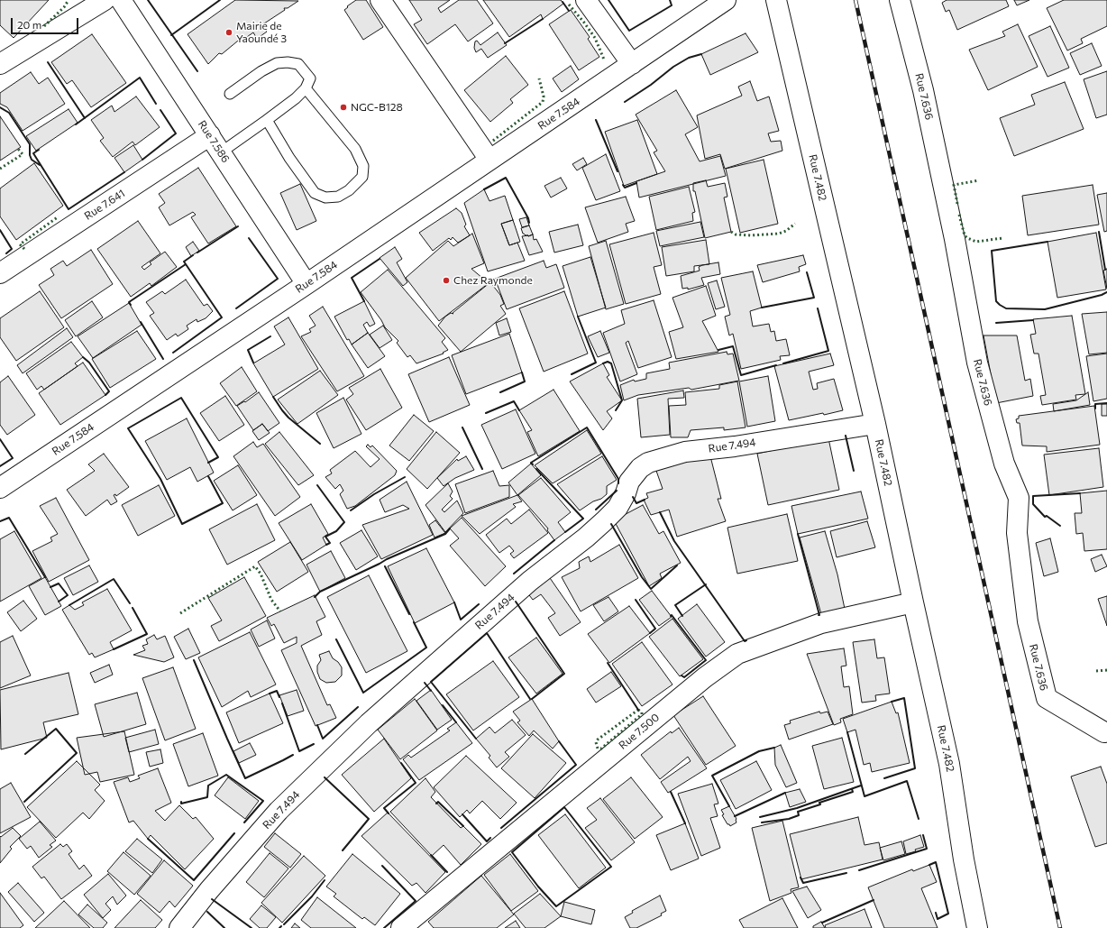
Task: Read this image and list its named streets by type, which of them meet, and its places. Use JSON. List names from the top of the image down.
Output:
{
  "streets": {
    "street": [
      "Rue 7.636",
      "Rue 7.584",
      "Rue 7.586",
      "Rue 7.482",
      "Rue 7.641",
      "Rue 7.494",
      "Rue 7.500"
    ]
  },
  "crossings": [
    ["Rue 7.584", "Rue 7.586"],
    ["Rue 7.586", "Rue 7.641"],
    ["Rue 7.482", "Rue 7.494"],
    ["Rue 7.482", "Rue 7.500"]
  ],
  "places": ["Mairie de Yaoundé 3", "NGC-B128", "Chez Raymonde"],
  "scale_bar": "20 m"
}
